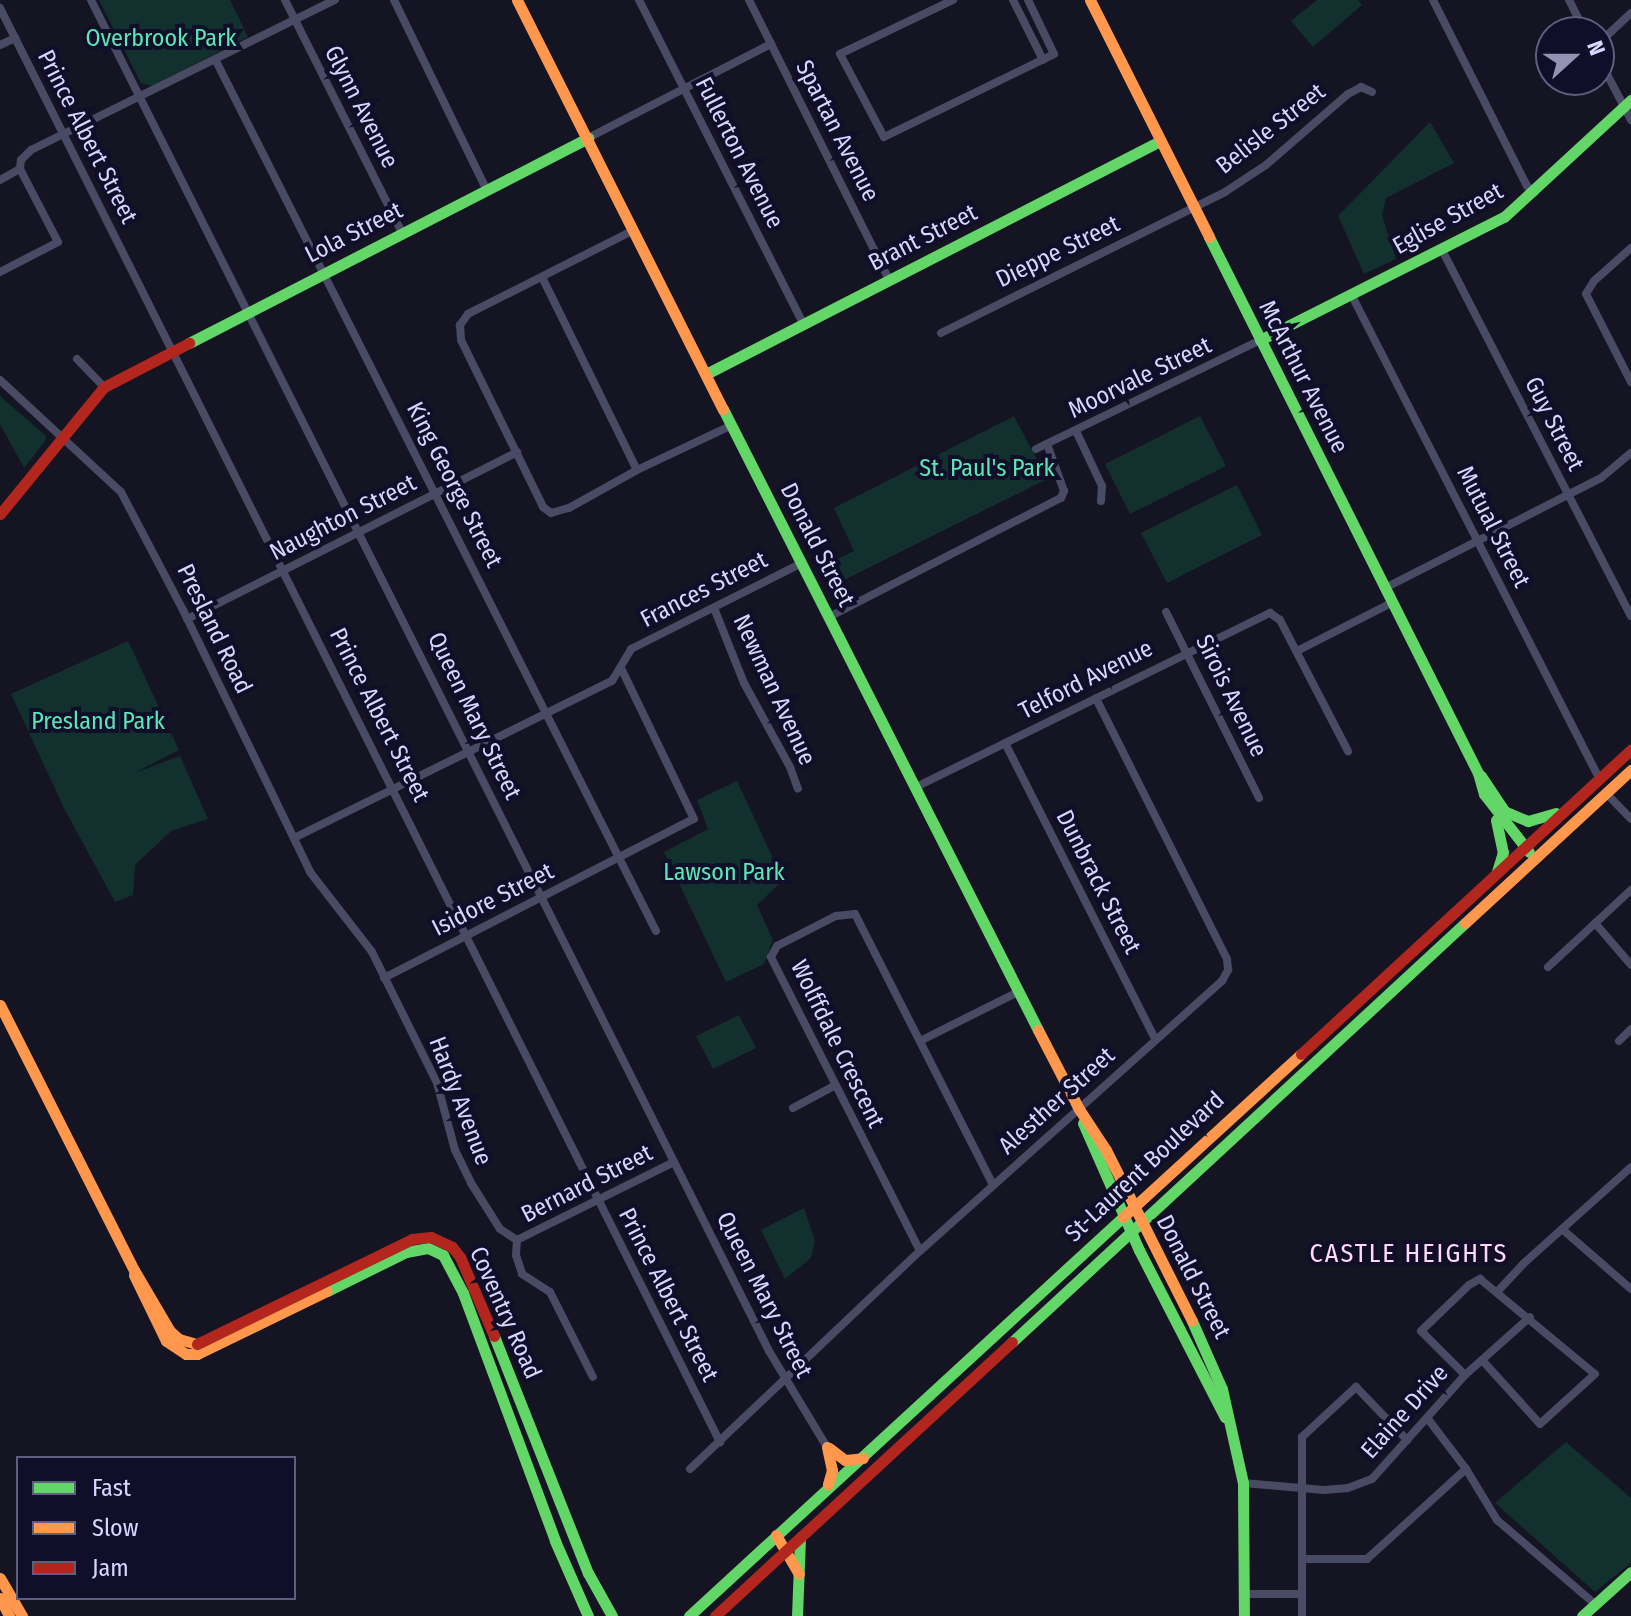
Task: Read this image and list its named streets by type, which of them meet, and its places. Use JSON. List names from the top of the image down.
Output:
{
  "streets": {
    "main road": [
      "Eglise Street",
      "Lola Street",
      "Brant Street",
      "McArthur Avenue",
      "Donald Street",
      "St-Laurent Boulevard",
      "Coventry Road"
    ],
    "street": [
      "Glynn Avenue",
      "Belisle Street",
      "Spartan Avenue",
      "Prince Albert Street",
      "Fullerton Avenue",
      "Dieppe Street",
      "Moorvale Street",
      "Guy Street",
      "King George Street",
      "Naughton Street",
      "Mutual Street",
      "Frances Street",
      "Presland Road",
      "Telford Avenue",
      "Newman Avenue",
      "Sirois Avenue",
      "Queen Mary Street",
      "Dunbrack Street",
      "Isidore Street",
      "Wolffdale Crescent",
      "Hardy Avenue",
      "Alesther Street",
      "Bernard Street",
      "Elaine Drive"
    ]
  },
  "crossings": [
    ["Glynn Avenue", "Lola Street"],
    ["Belisle Street", "Dieppe Street"],
    ["Belisle Street", "McArthur Avenue"],
    ["Spartan Avenue", "Lola Street"],
    ["Spartan Avenue", "Brant Street"],
    ["Prince Albert Street", "Lola Street"],
    ["Prince Albert Street", "Naughton Street"],
    ["Prince Albert Street", "Frances Street"],
    ["Prince Albert Street", "Isidore Street"],
    ["Prince Albert Street", "Alesther Street"],
    ["Prince Albert Street", "Bernard Street"],
    ["Fullerton Avenue", "Lola Street"],
    ["Fullerton Avenue", "Brant Street"],
    ["Eglise Street", "McArthur Avenue"],
    ["Eglise Street", "Moorvale Street"],
    ["Eglise Street", "Guy Street"],
    ["Eglise Street", "Mutual Street"],
    ["Lola Street", "King George Street"],
    ["Lola Street", "Donald Street"],
    ["Lola Street", "Presland Road"],
    ["Lola Street", "Queen Mary Street"],
    ["Brant Street", "McArthur Avenue"],
    ["Brant Street", "Donald Street"],
    ["Dieppe Street", "McArthur Avenue"],
    ["McArthur Avenue", "Moorvale Street"],
    ["McArthur Avenue", "St-Laurent Boulevard"],
    ["King George Street", "Naughton Street"],
    ["King George Street", "Frances Street"],
    ["King George Street", "Isidore Street"],
    ["Naughton Street", "Presland Road"],
    ["Naughton Street", "Queen Mary Street"],
    ["Mutual Street", "St-Laurent Boulevard"],
    ["Donald Street", "Frances Street"],
    ["Donald Street", "Telford Avenue"],
    ["Donald Street", "Alesther Street"],
    ["Donald Street", "St-Laurent Boulevard"],
    ["Donald Street", "Elaine Drive"],
    ["Frances Street", "Presland Road"],
    ["Frances Street", "Newman Avenue"],
    ["Frances Street", "Queen Mary Street"],
    ["Frances Street", "Isidore Street"],
    ["Presland Road", "Hardy Avenue"],
    ["Telford Avenue", "Sirois Avenue"],
    ["Telford Avenue", "Dunbrack Street"],
    ["Telford Avenue", "Alesther Street"],
    ["Queen Mary Street", "Isidore Street"],
    ["Queen Mary Street", "Alesther Street"],
    ["Queen Mary Street", "Bernard Street"],
    ["Dunbrack Street", "Alesther Street"],
    ["Isidore Street", "Hardy Avenue"],
    ["Wolffdale Crescent", "Alesther Street"],
    ["Hardy Avenue", "Bernard Street"]
  ],
  "districts": ["CASTLE HEIGHTS"],
  "parks": [
    "Overbrook Park",
    "St. Paul's Park",
    "Presland Park",
    "Lawson Park"
  ],
  "legend": ["Fast", "Slow", "Jam"],
  "north": "right"
}
